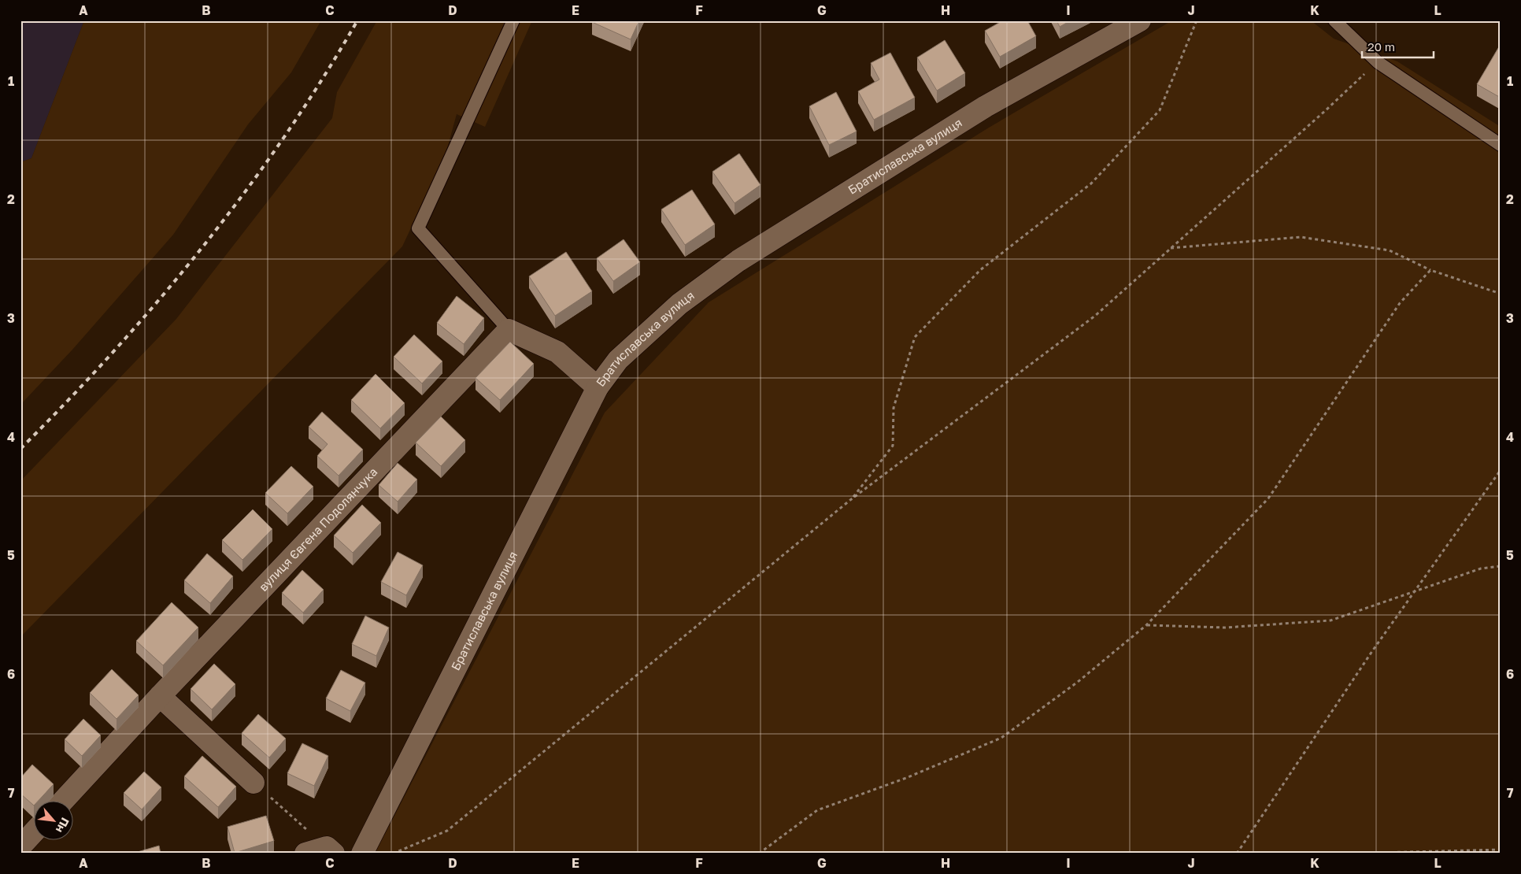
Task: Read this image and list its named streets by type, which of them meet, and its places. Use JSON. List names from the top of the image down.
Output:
{
  "streets": {
    "street": ["Братиславська вулиця", "вулиця Євгена Подолянчука"]
  },
  "scale_bar": "20 m",
  "north": "bottom right",
  "grid": {
    "columns": [
      "A",
      "B",
      "C",
      "D",
      "E",
      "F",
      "G",
      "H",
      "I",
      "J",
      "K",
      "L"
    ],
    "rows": [
      "1",
      "2",
      "3",
      "4",
      "5",
      "6",
      "7"
    ]
  }
}
